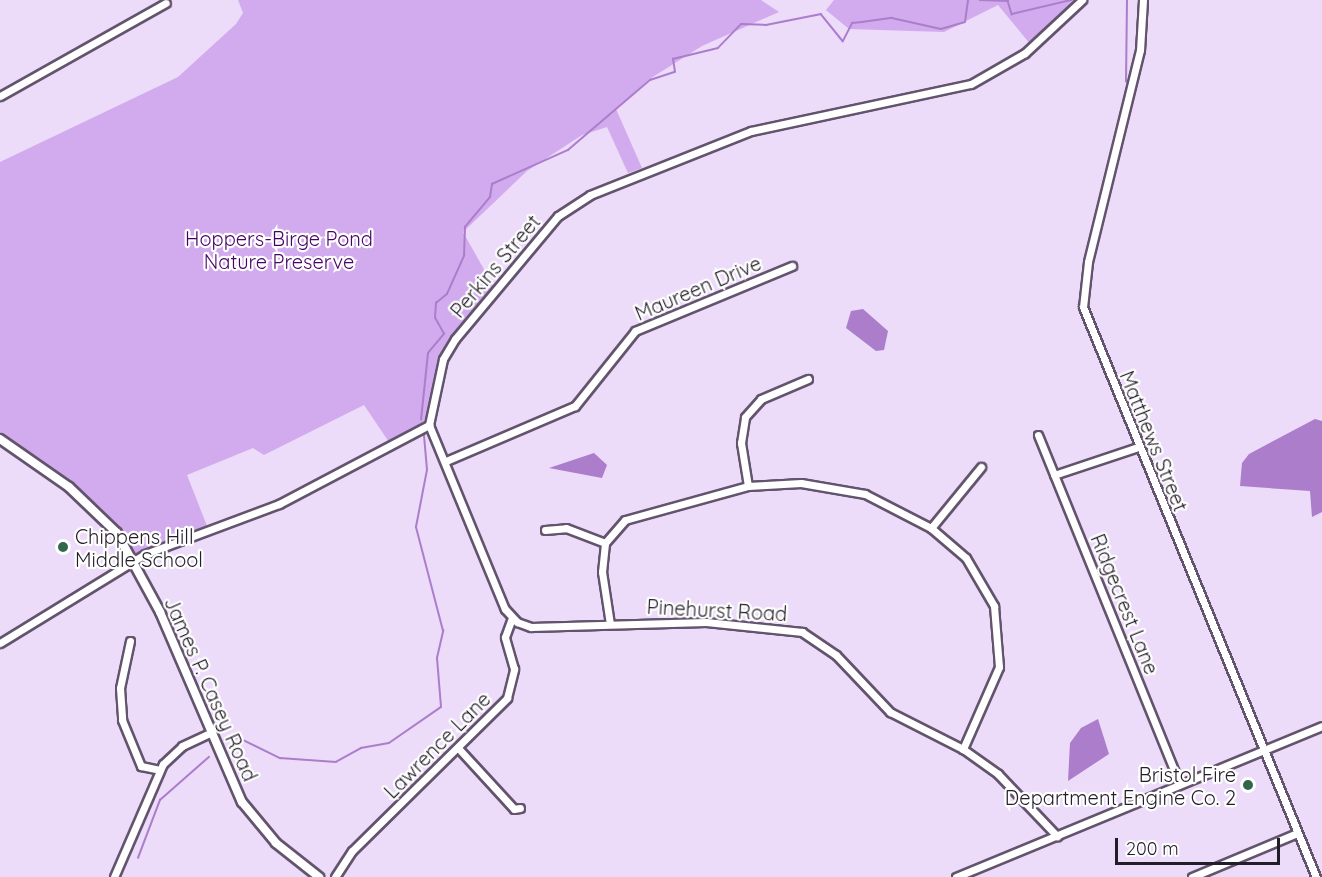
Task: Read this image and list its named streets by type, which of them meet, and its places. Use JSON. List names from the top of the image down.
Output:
{
  "streets": {
    "main road": ["James P. Casey Road"],
    "street": [
      "Perkins Street",
      "Maureen Drive",
      "Matthews Street",
      "Ridgecrest Lane",
      "Pinehurst Road",
      "Lawrence Lane"
    ]
  },
  "crossings": [
    ["Pinehurst Road", "Lawrence Lane"]
  ],
  "parks": ["Hoppers-Birge Pond Nature Preserve"],
  "places": ["Chippens Hill Middle School", "Bristol Fire Department Engine Co. 2"],
  "scale_bar": "200 m"
}
